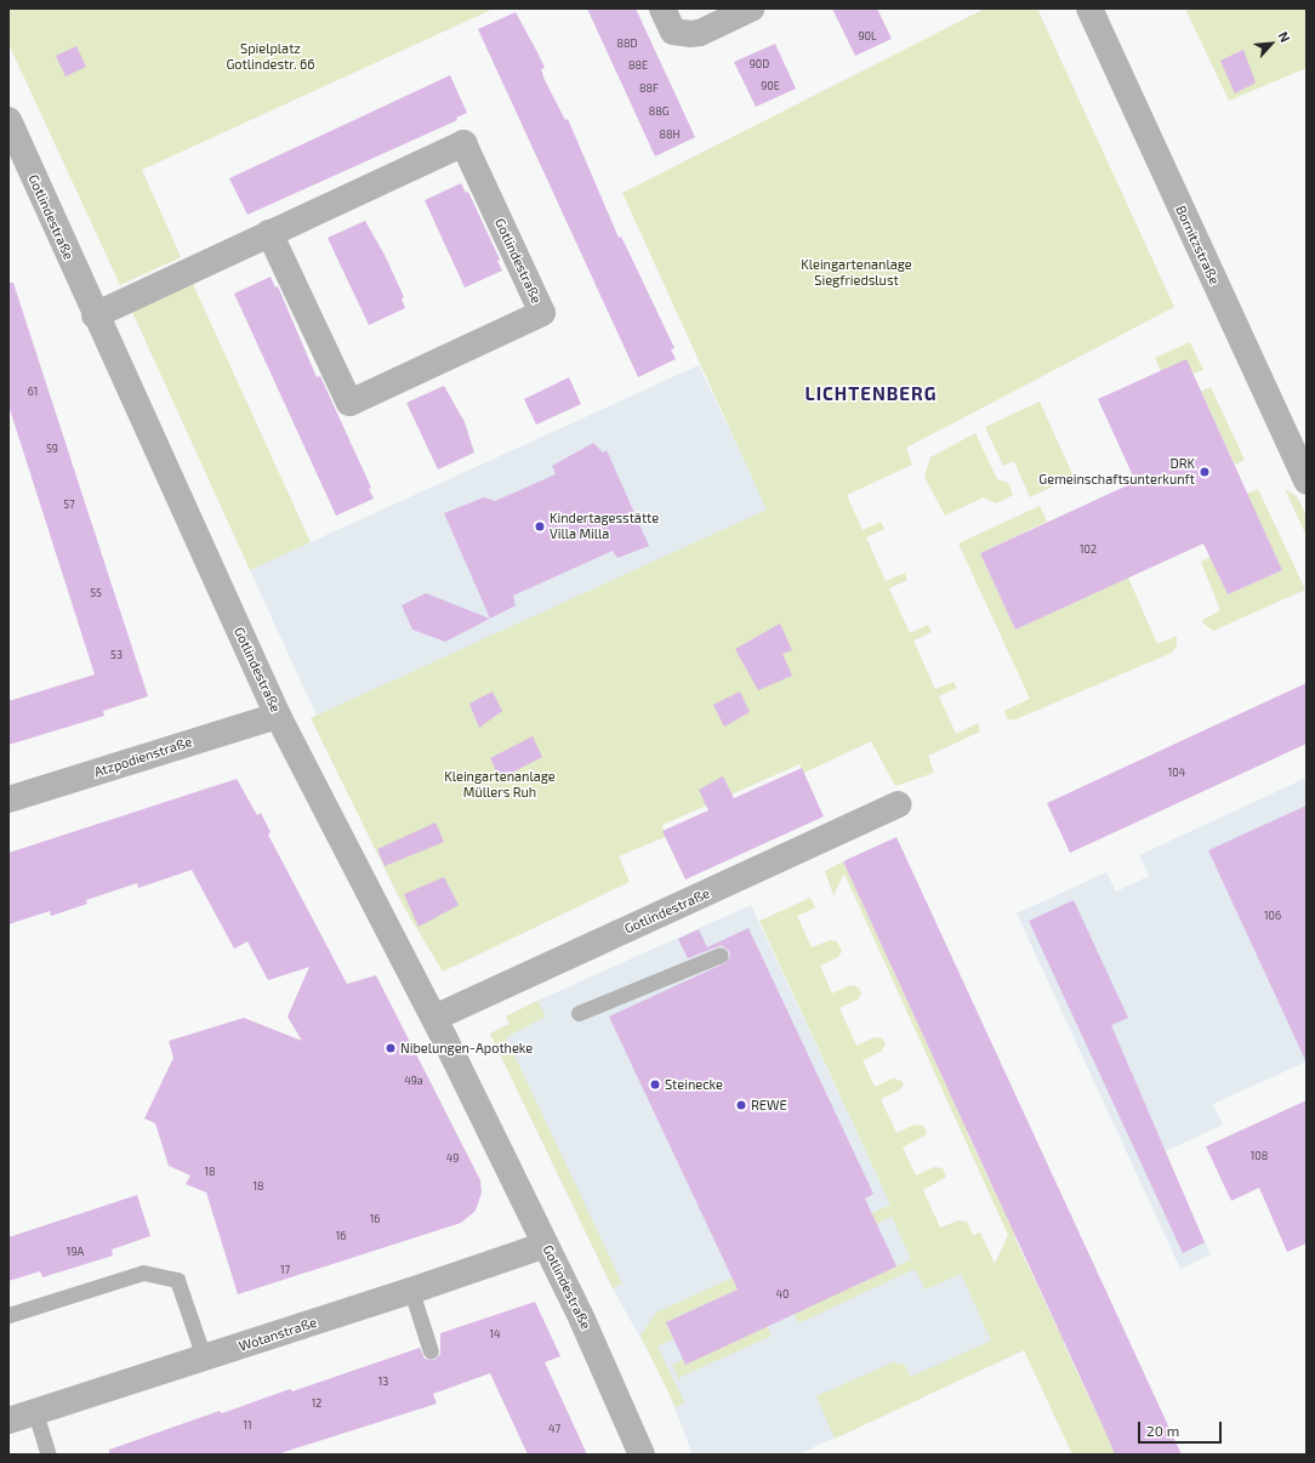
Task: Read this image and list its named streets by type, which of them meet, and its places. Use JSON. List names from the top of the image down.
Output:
{
  "streets": {
    "street": [
      "Gotlindestraße",
      "Bornitzstraße",
      "Atzpodienstraße",
      "Wotanstraße"
    ]
  },
  "crossings": [
    ["Gotlindestraße", "Atzpodienstraße"],
    ["Gotlindestraße", "Wotanstraße"]
  ],
  "districts": ["LICHTENBERG"],
  "parks": ["Spielplatz Gotlindestr. 66", "Kleingartenanlage Siegfriedslust", "Kleingartenanlage Müllers Ruh"],
  "places": [
    "DRK Gemeinschaftsunterkunft",
    "Kindertagesstätte Villa Milla",
    "Nibelungen-Apotheke",
    "Steinecke",
    "REWE"
  ],
  "house_numbers": [
    "90L",
    "88D",
    "90D",
    "88E",
    "90E",
    "88F",
    "88G",
    "88H",
    "61",
    "59",
    "57",
    "102",
    "55",
    "53",
    "104",
    "106",
    "49a",
    "108",
    "49",
    "18",
    "18",
    "16",
    "16",
    "19A",
    "17",
    "40",
    "14",
    "13",
    "12",
    "11",
    "47"
  ],
  "scale_bar": "20 m",
  "north": "top right"
}
